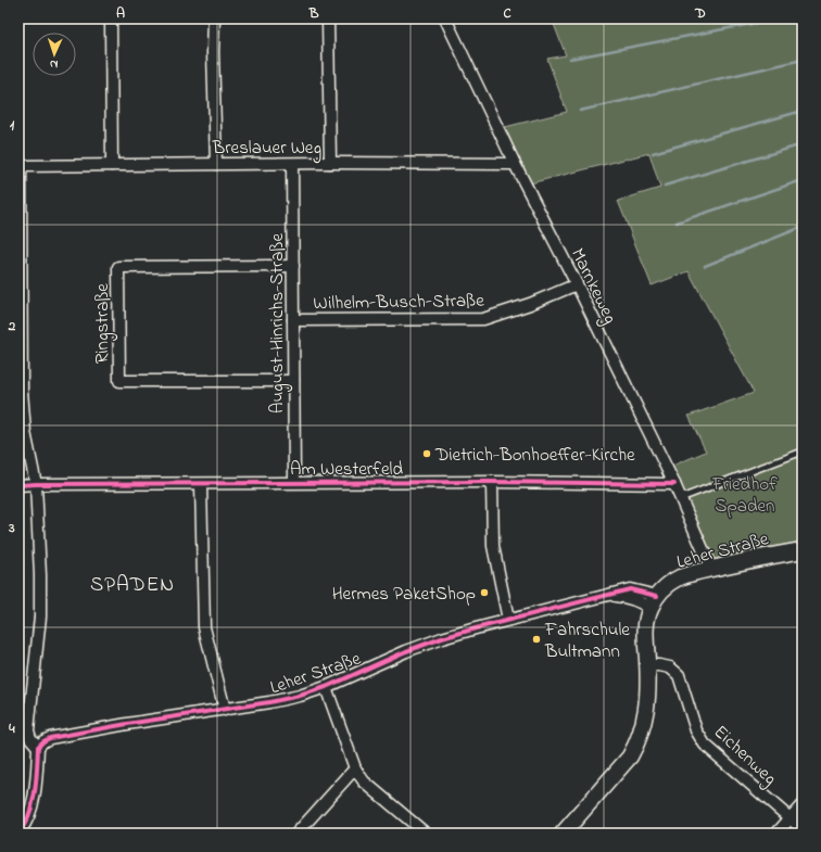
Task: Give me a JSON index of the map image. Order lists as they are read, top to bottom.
{
  "streets": {
    "street": [
      "Breslauer Weg",
      "Marnkeweg",
      "Wilhelm-Busch-Straße",
      "Ringstraße",
      "August-Hinrichs-Straße",
      "Am Westerfeld",
      "Leher Straße",
      "Eichenweg"
    ]
  },
  "crossings": [
    ["Breslauer Weg", "Marnkeweg"],
    ["Breslauer Weg", "August-Hinrichs-Straße"],
    ["Marnkeweg", "Wilhelm-Busch-Straße"],
    ["Marnkeweg", "Am Westerfeld"],
    ["Marnkeweg", "Leher Straße"],
    ["Wilhelm-Busch-Straße", "August-Hinrichs-Straße"],
    ["Ringstraße", "August-Hinrichs-Straße"],
    ["August-Hinrichs-Straße", "Am Westerfeld"]
  ],
  "districts": ["SPADEN"],
  "parks": ["Friedhof Spaden"],
  "places": ["Dietrich-Bonhoeffer-Kirche", "Hermes PaketShop", "Fahrschule Bultmann"],
  "north": "bottom",
  "grid": {
    "columns": [
      "A",
      "B",
      "C",
      "D"
    ],
    "rows": [
      "1",
      "2",
      "3",
      "4"
    ]
  }
}
